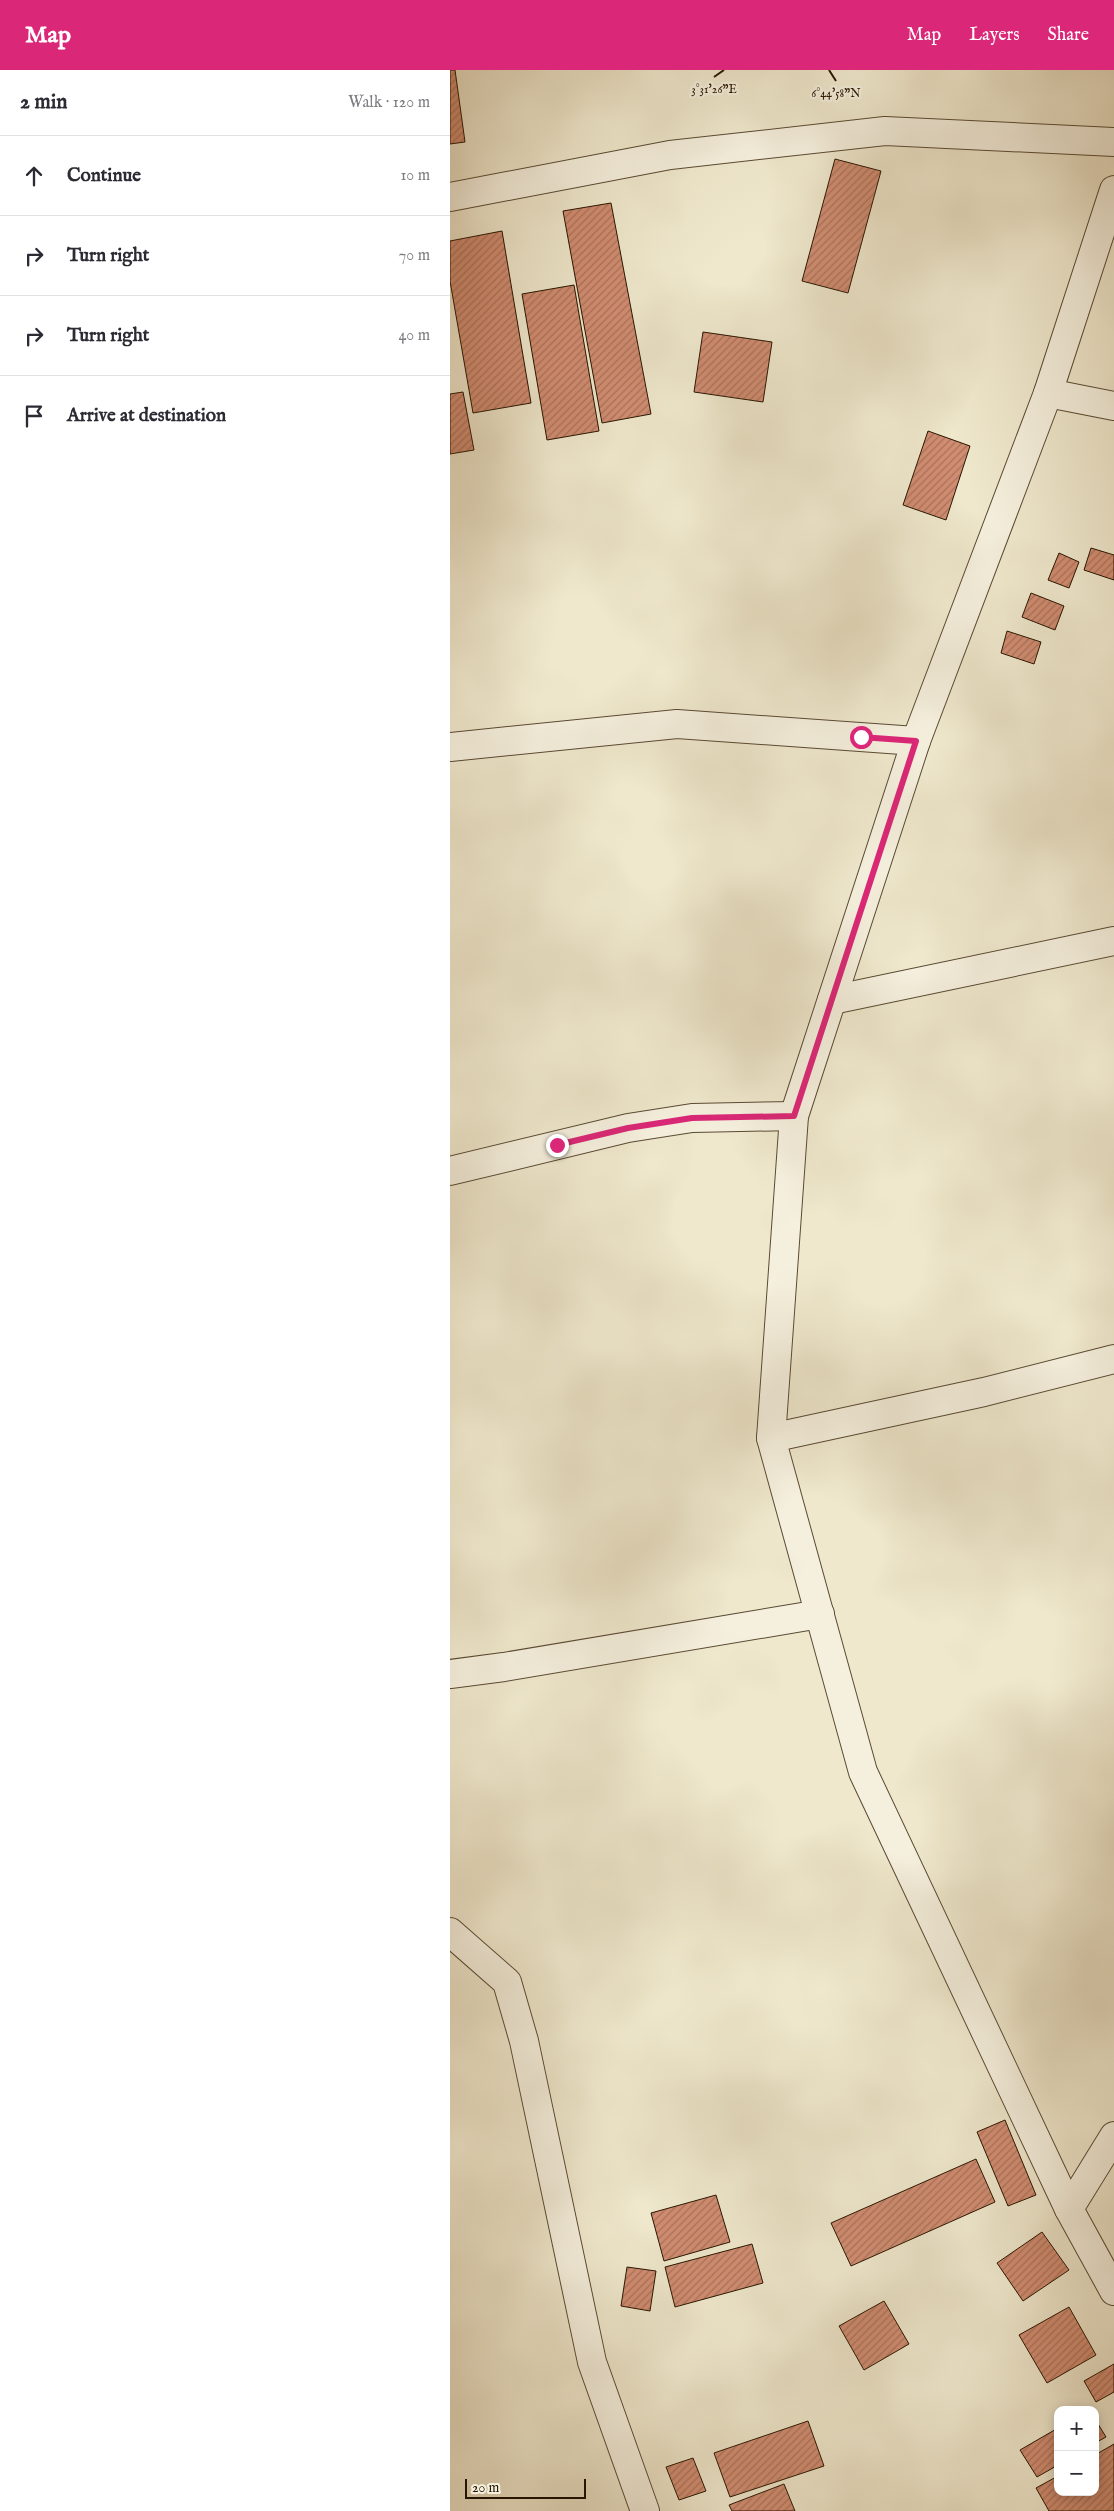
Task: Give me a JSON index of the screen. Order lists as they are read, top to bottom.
{
  "scale_bar": "20 m",
  "page": {
    "header": "Map",
    "nav": ["Map", "Layers", "Share"],
    "heading": ["2 min", "Walk · 120 m"],
    "list": [
      ["Continue", "10 m"],
      ["Turn right", "70 m"],
      ["Turn right", "40 m"],
      "Arrive at destination"
    ],
    "map_buttons": ["+", "−"],
    "scale": "20 m"
  },
  "coordinates": ["3°31'26\"E", "6°44'58\"N"]
}
